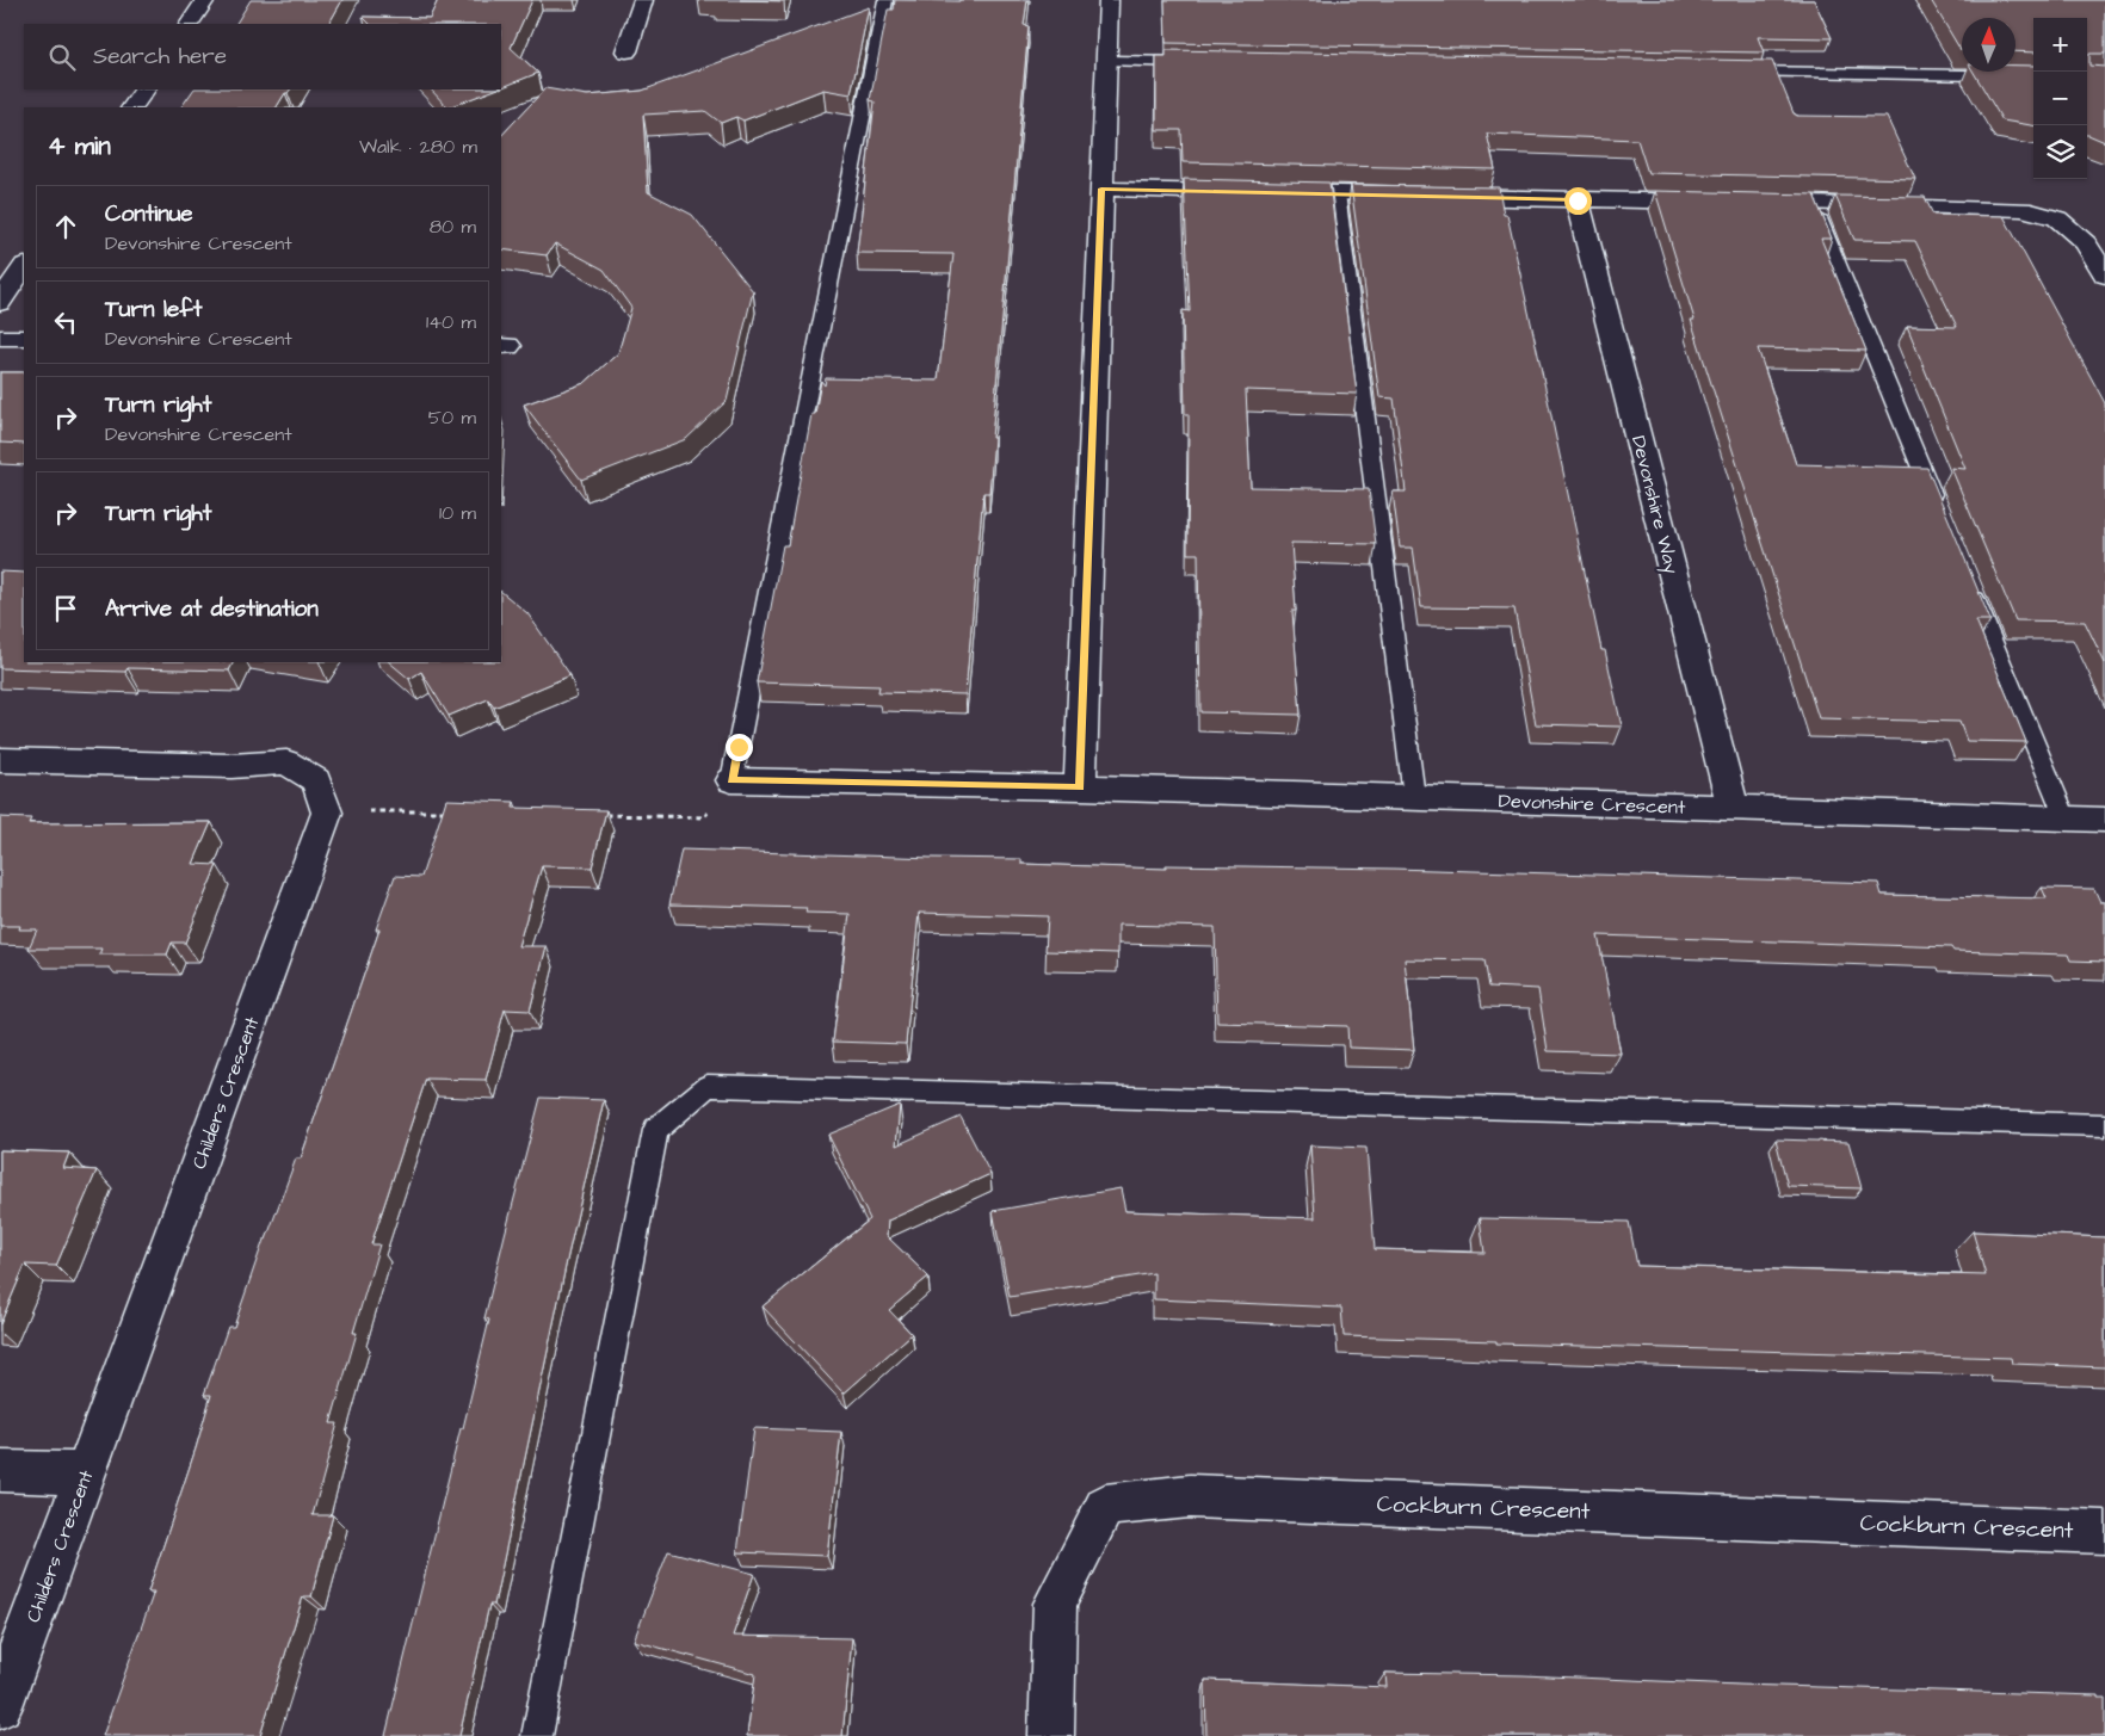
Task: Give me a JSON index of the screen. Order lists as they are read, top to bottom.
{
  "streets": {
    "street": [
      "Devonshire Way",
      "Devonshire Crescent",
      "Childers Crescent",
      "Cockburn Crescent"
    ]
  },
  "crossings": [
    ["Devonshire Way", "Devonshire Crescent"]
  ],
  "north": "top",
  "page": {
    "map_buttons": ["+", "−"],
    "search": "Search here",
    "heading": ["4 min", "Walk · 280 m"],
    "list": [
      ["Continue", "Devonshire Crescent", "80 m"],
      ["Turn left", "Devonshire Crescent", "140 m"],
      ["Turn right", "Devonshire Crescent", "50 m"],
      ["Turn right", "10 m"],
      "Arrive at destination"
    ]
  }
}
